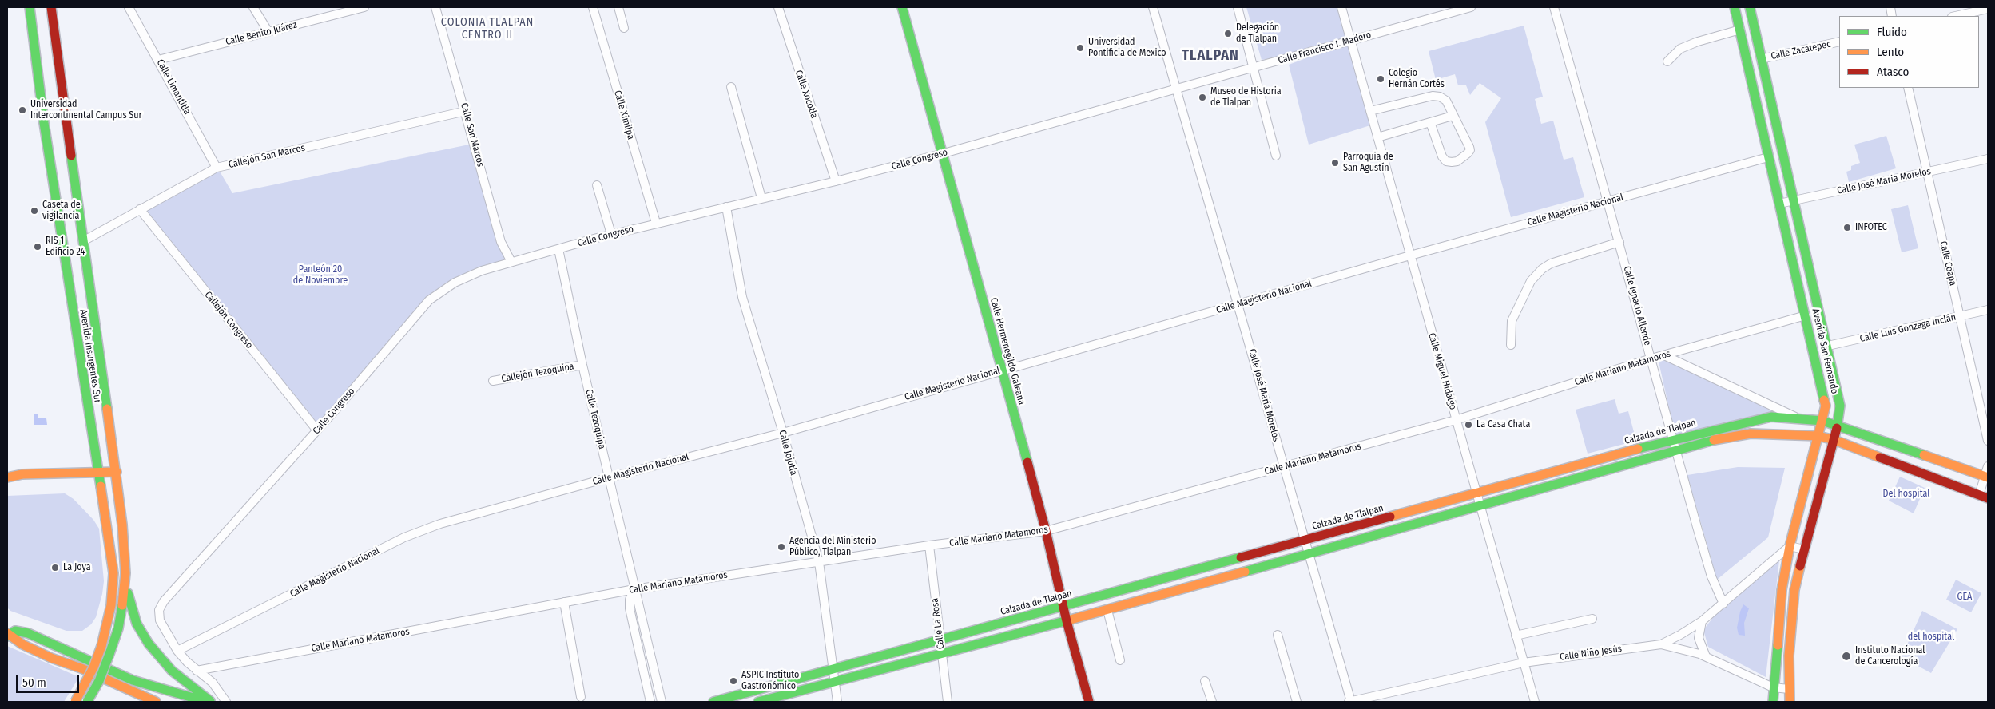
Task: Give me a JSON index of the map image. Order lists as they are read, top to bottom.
{
  "streets": {
    "main road": [
      "Calle Hermenegildo Galeana",
      "Avenida San Fernando",
      "Avenida Insurgentes Sur",
      "Calzada de Tlalpan"
    ],
    "street": [
      "Calle Benito Juárez",
      "Calle Francisco I. Madero",
      "Calle Zacatepec",
      "Calle Limantitla",
      "Calle Xocotla",
      "Calle Ximilpa",
      "Calle San Marcos",
      "Callejón San Marcos",
      "Calle Congreso",
      "Calle José María Morelos",
      "Calle Magisterio Nacional",
      "Calle Coapa",
      "Calle Ignacio Allende",
      "Callejón Congreso",
      "Calle Luis Gonzaga Inclán",
      "Calle Mariano Matamoros",
      "Calle Miguel Hidalgo",
      "Callejón Tezoquipa",
      "Calle Tezoquipa",
      "Calle Jojutla",
      "Calle La Rosa",
      "Calle Niño Jesús"
    ]
  },
  "crossings": [
    ["Calle Benito Juárez", "Calle Limantitla"],
    ["Calle Francisco I. Madero", "Calle Congreso"],
    ["Calle Francisco I. Madero", "Calle José María Morelos"],
    ["Calle Francisco I. Madero", "Calle Miguel Hidalgo"],
    ["Calle Zacatepec", "Avenida San Fernando"],
    ["Calle Limantitla", "Callejón San Marcos"],
    ["Calle Xocotla", "Calle Congreso"],
    ["Calle Ximilpa", "Calle Congreso"],
    ["Calle San Marcos", "Callejón San Marcos"],
    ["Calle San Marcos", "Calle Congreso"],
    ["Callejón San Marcos", "Callejón Congreso"],
    ["Callejón San Marcos", "Avenida Insurgentes Sur"],
    ["Calle Congreso", "Calle José María Morelos"],
    ["Calle Congreso", "Calle Magisterio Nacional"],
    ["Calle Congreso", "Callejón Congreso"],
    ["Calle Congreso", "Calle Hermenegildo Galeana"],
    ["Calle Congreso", "Calle Tezoquipa"],
    ["Calle Congreso", "Calle Jojutla"],
    ["Calle José María Morelos", "Calle Magisterio Nacional"],
    ["Calle José María Morelos", "Calle Coapa"],
    ["Calle José María Morelos", "Avenida San Fernando"],
    ["Calle José María Morelos", "Calle Mariano Matamoros"],
    ["Calle José María Morelos", "Calzada de Tlalpan"],
    ["Calle José María Morelos", "Calle Niño Jesús"],
    ["Calle Magisterio Nacional", "Calle Ignacio Allende"],
    ["Calle Magisterio Nacional", "Calle Hermenegildo Galeana"],
    ["Calle Magisterio Nacional", "Avenida San Fernando"],
    ["Calle Magisterio Nacional", "Calle Miguel Hidalgo"],
    ["Calle Magisterio Nacional", "Calle Tezoquipa"],
    ["Calle Magisterio Nacional", "Calle Jojutla"],
    ["Calle Coapa", "Calle Luis Gonzaga Inclán"],
    ["Calle Ignacio Allende", "Calle Mariano Matamoros"],
    ["Calle Ignacio Allende", "Calzada de Tlalpan"],
    ["Calle Ignacio Allende", "Calle Niño Jesús"],
    ["Calle Luis Gonzaga Inclán", "Avenida San Fernando"],
    ["Calle Hermenegildo Galeana", "Calle Mariano Matamoros"],
    ["Calle Hermenegildo Galeana", "Calzada de Tlalpan"],
    ["Avenida San Fernando", "Calle Mariano Matamoros"],
    ["Avenida San Fernando", "Calzada de Tlalpan"],
    ["Avenida San Fernando", "Calle Niño Jesús"],
    ["Calle Mariano Matamoros", "Calle Miguel Hidalgo"],
    ["Calle Mariano Matamoros", "Calle Tezoquipa"],
    ["Calle Mariano Matamoros", "Calle Jojutla"],
    ["Calle Mariano Matamoros", "Calle La Rosa"],
    ["Calle Miguel Hidalgo", "Calzada de Tlalpan"],
    ["Calle Miguel Hidalgo", "Calle Niño Jesús"],
    ["Callejón Tezoquipa", "Calle Tezoquipa"],
    ["Calzada de Tlalpan", "Calle Jojutla"],
    ["Calzada de Tlalpan", "Calle La Rosa"]
  ],
  "districts": ["COLONIA TLALPAN CENTRO II", "TLALPAN"],
  "parks": [
    "Panteón 20 de Noviembre",
    "Del hospital",
    "GEA",
    "del hospital"
  ],
  "places": [
    "Delegación de Tlalpan",
    "Universidad Pontificia de Mexico",
    "Colegio Hernán Cortés",
    "Museo de Historia de Tlalpan",
    "Universidad Intercontinental Campus Sur",
    "Parroquia de San Agustín",
    "Caseta de vigilancia",
    "INFOTEC",
    "RIS 1 Edificio 24",
    "La Casa Chata",
    "Agencia del Ministerio Público, Tlalpan",
    "La Joya",
    "Instituto Nacional de Cancerología",
    "ASPIC Instituto Gastronómico"
  ],
  "legend": ["Fluido", "Lento", "Atasco"],
  "scale_bar": "50 m"
}
